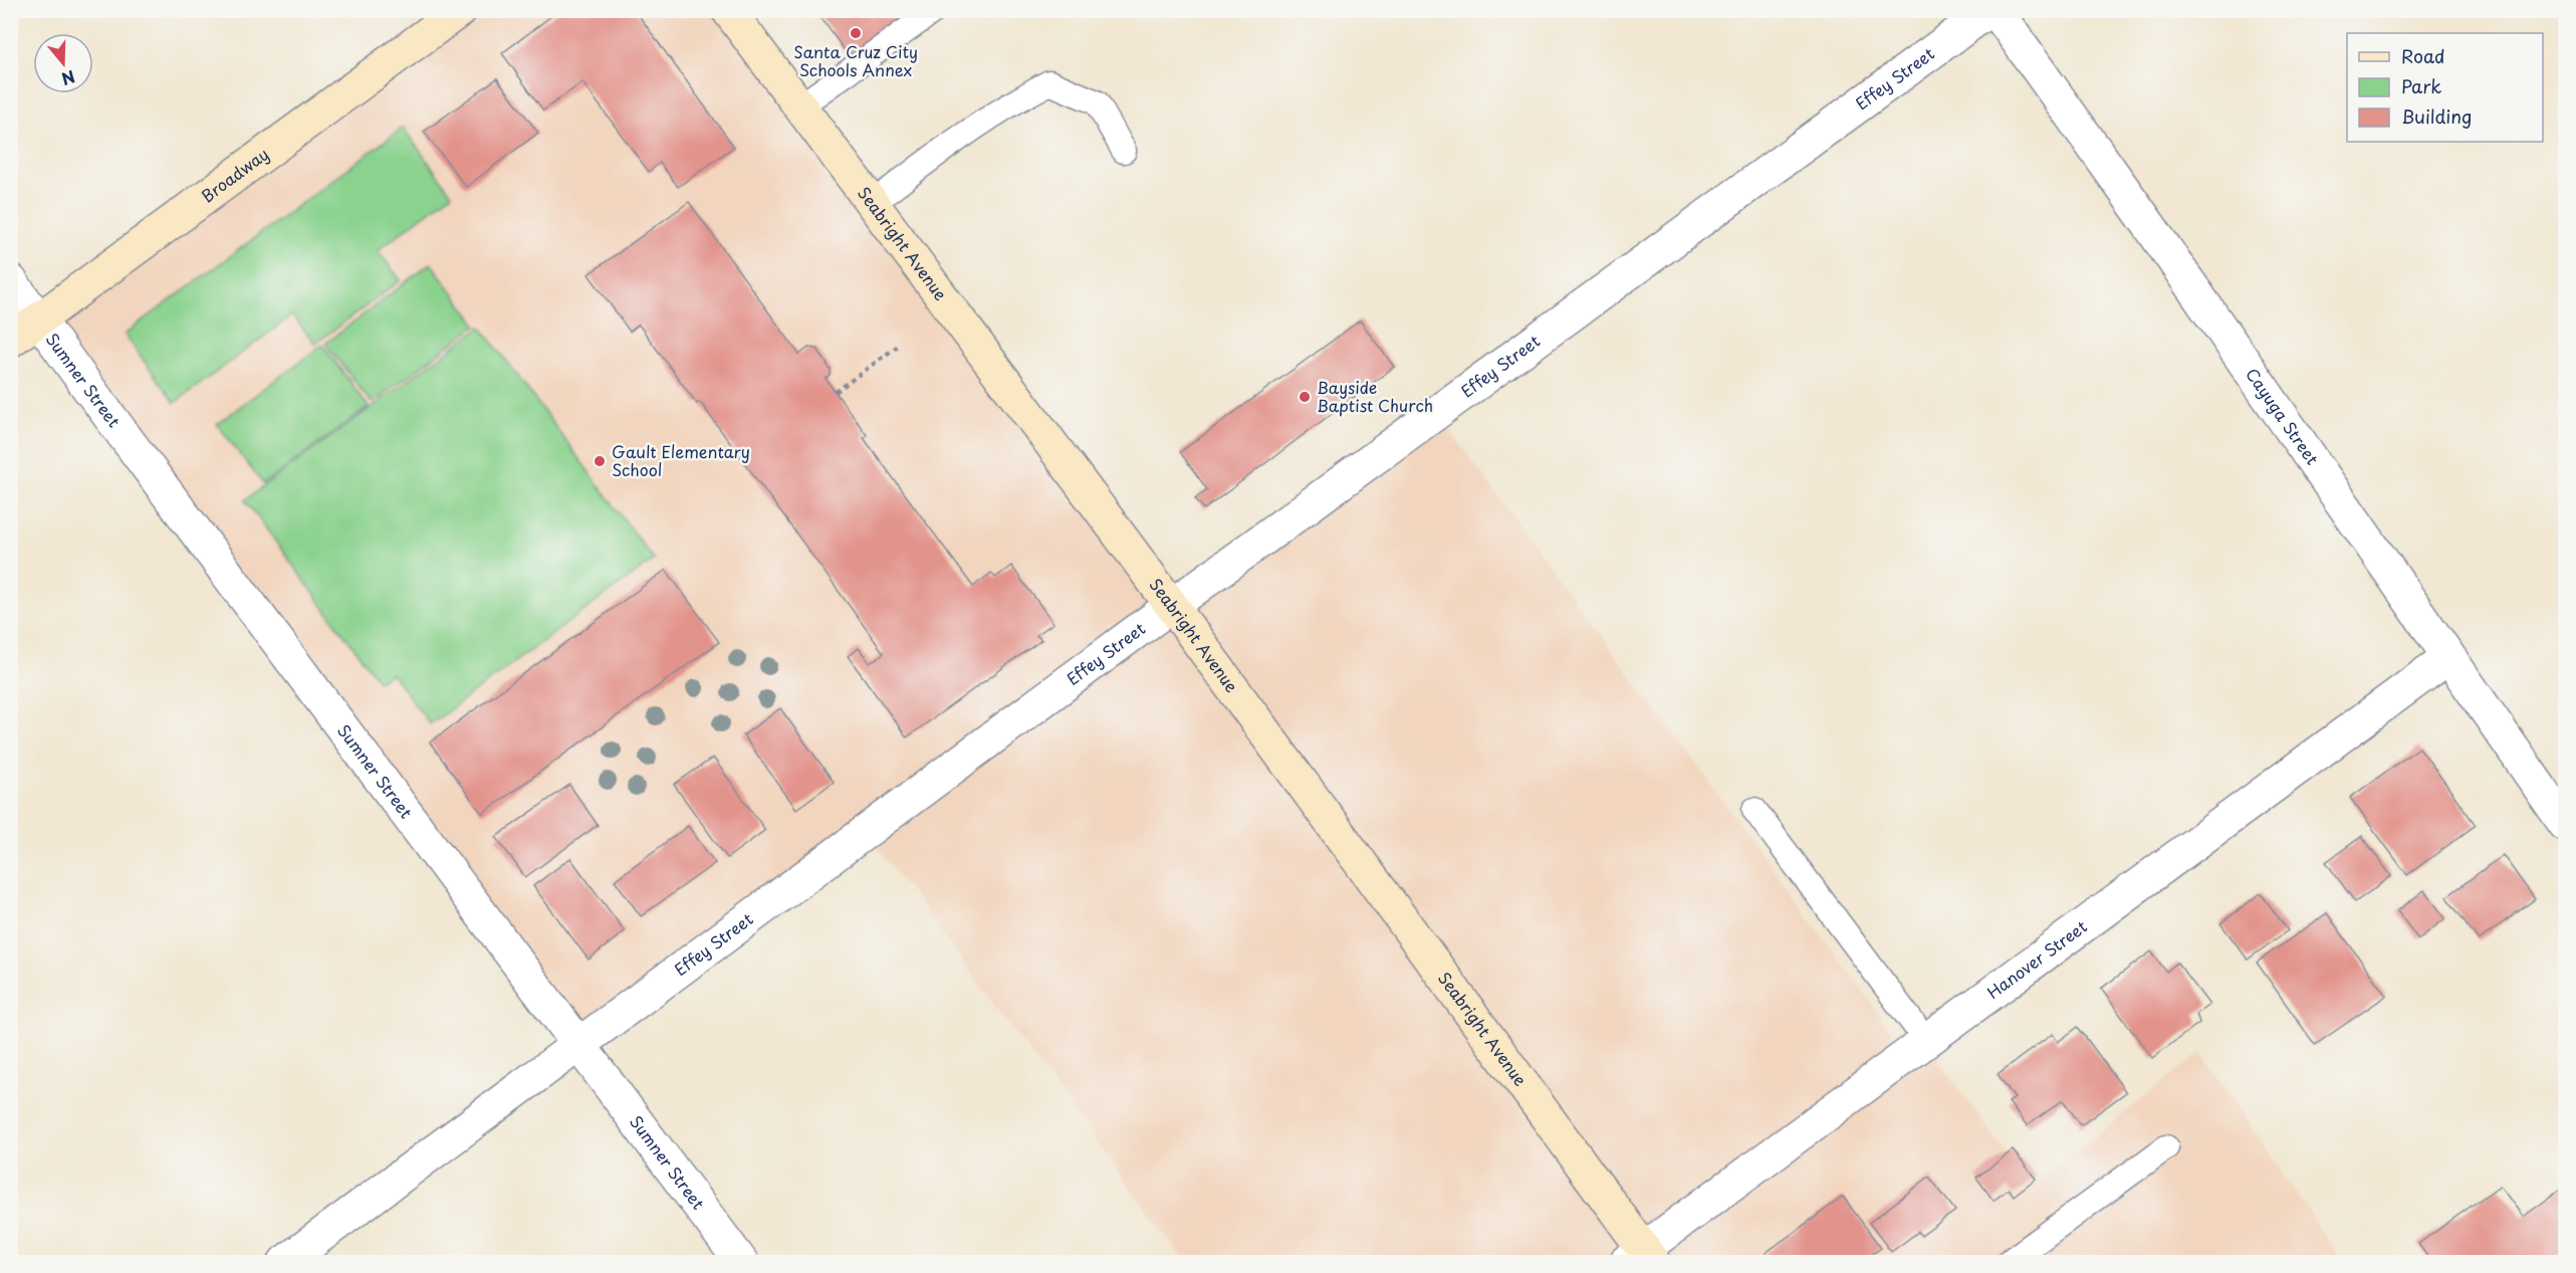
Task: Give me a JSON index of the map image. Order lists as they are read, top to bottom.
{
  "streets": {
    "main road": ["Broadway", "Seabright Avenue"],
    "street": [
      "Effey Street",
      "Sumner Street",
      "Cayuga Street",
      "Hanover Street"
    ]
  },
  "crossings": [
    ["Effey Street", "Seabright Avenue"],
    ["Effey Street", "Sumner Street"],
    ["Broadway", "Sumner Street"],
    ["Seabright Avenue", "Hanover Street"],
    ["Cayuga Street", "Hanover Street"]
  ],
  "places": ["Santa Cruz City Schools Annex", "Bayside Baptist Church", "Gault Elementary School"],
  "legend": ["Road", "Park", "Building"],
  "north": "bottom"
}
